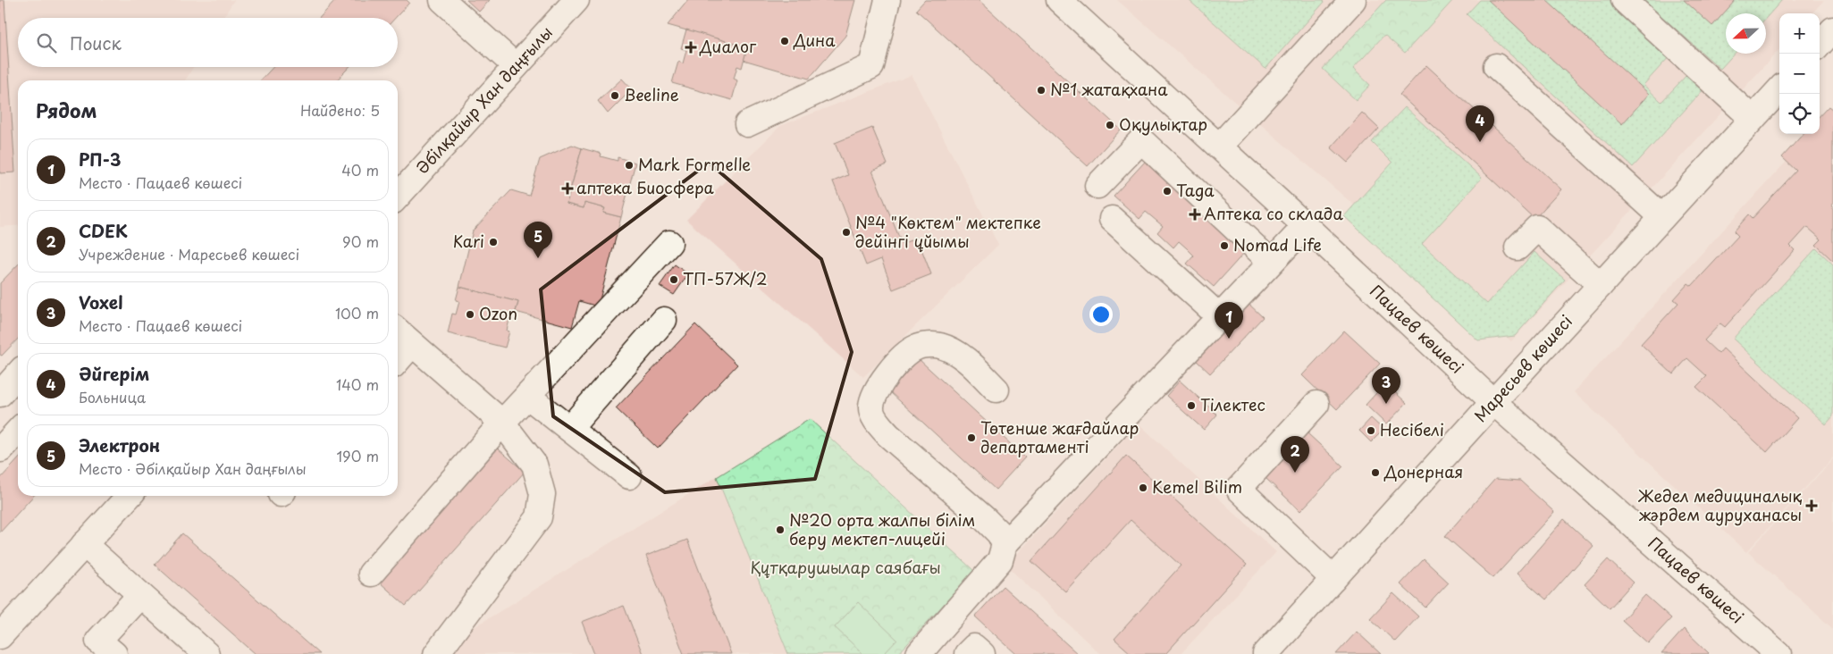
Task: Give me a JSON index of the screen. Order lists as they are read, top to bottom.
{
  "streets": {
    "main road": ["Әбілқайыр Хан даңғылы", "Пацаев көшесі", "Маресьев көшесі"]
  },
  "crossings": [
    ["Пацаев көшесі", "Маресьев көшесі"]
  ],
  "parks": ["Құтқарушылар саябағы"],
  "places": {
    "other": [
      "Дина",
      "№1 жатақхана",
      "Beeline",
      "Оқулықтар",
      "Mark Formelle",
      "Taga",
      "№4 \"Көктем\" мектепке дейінгі ұйымы",
      "Kari",
      "Nomad Life",
      "ТП-57Ж/2",
      "Ozon",
      "Тілектес",
      "Несібелі",
      "Төтенше жағдайлар департаменті",
      "Донерная",
      "Kemel Bilim",
      "№20 орта жалпы білім беру мектеп-лицейі"
    ],
    "health": [
      "Диалог",
      "аптека Биосфера",
      "Аптека со склада",
      "Жедел медициналық жәрдем ауруханасы"
    ]
  },
  "north": "left",
  "page": {
    "map_buttons": ["+", "−"],
    "search": "Поиск",
    "heading": ["Рядом", "Найдено: 5"],
    "pins": [
      "4",
      "5",
      "1",
      "3",
      "2"
    ],
    "list": [
      {
        "mark": "1",
        "name": "РП-3",
        "note": "Место · Пацаев көшесі",
        "value": "40 m"
      },
      {
        "mark": "2",
        "name": "CDEK",
        "note": "Учреждение · Маресьев көшесі",
        "value": "90 m"
      },
      {
        "mark": "3",
        "name": "Voxel",
        "note": "Место · Пацаев көшесі",
        "value": "100 m"
      },
      {
        "mark": "4",
        "name": "Әйгерім",
        "note": "Больница",
        "value": "140 m"
      },
      {
        "mark": "5",
        "name": "Электрон",
        "note": "Место · Әбілқайыр Хан даңғылы",
        "value": "190 m"
      }
    ]
  }
}
